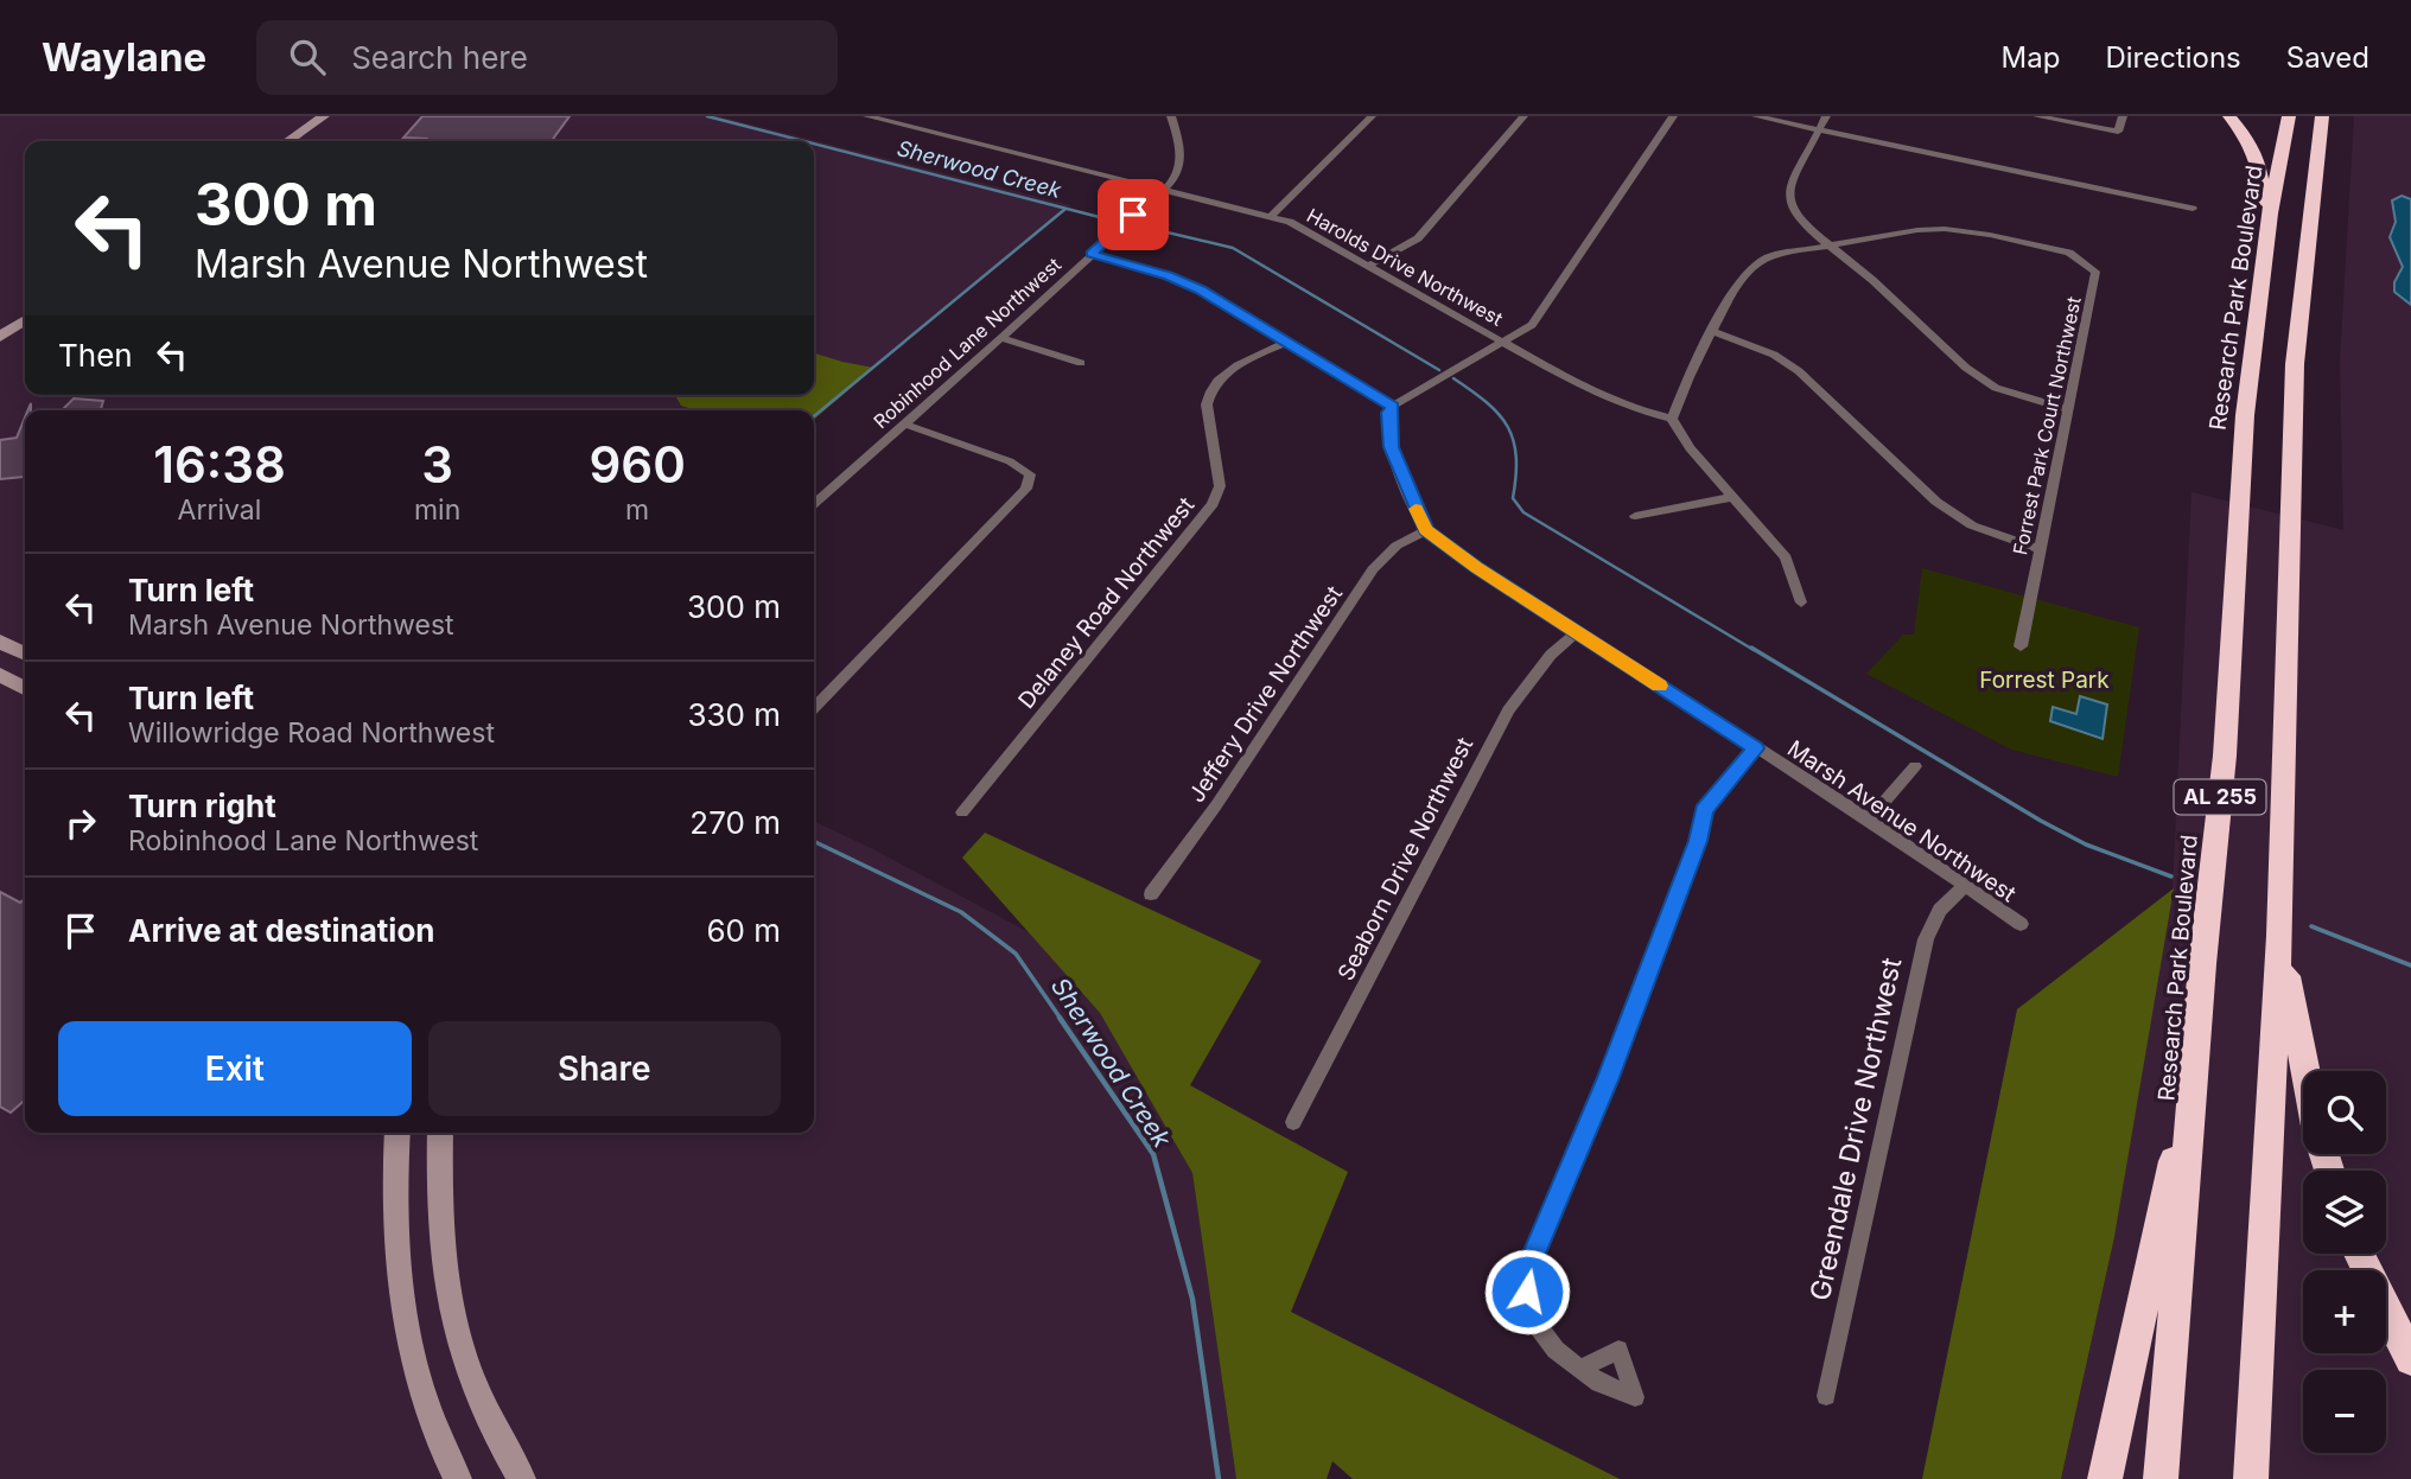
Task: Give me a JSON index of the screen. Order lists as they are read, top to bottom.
{
  "streets": {
    "highway": ["Research Park Boulevard", "AL 255"],
    "street": [
      "Harolds Drive Northwest",
      "Robinhood Lane Northwest",
      "Forrest Park Court Northwest",
      "Delaney Road Northwest",
      "Jeffery Drive Northwest",
      "Marsh Avenue Northwest",
      "Seaborn Drive Northwest",
      "Greendale Drive Northwest"
    ]
  },
  "crossings": [
    ["Harolds Drive Northwest", "Robinhood Lane Northwest"],
    ["Harolds Drive Northwest", "Forrest Park Court Northwest"],
    ["Jeffery Drive Northwest", "Marsh Avenue Northwest"],
    ["Marsh Avenue Northwest", "Seaborn Drive Northwest"],
    ["Marsh Avenue Northwest", "Greendale Drive Northwest"]
  ],
  "water": ["Sherwood Creek"],
  "parks": ["Forrest Park"],
  "page": {
    "header": "Waylane",
    "search": "Search here",
    "nav": ["Map", "Directions", "Saved"],
    "turn": ["300 m", "Marsh Avenue Northwest"],
    "then": "Then",
    "eta": [
      "16:38",
      "Arrival",
      "3",
      "min",
      "960",
      "m"
    ],
    "list": [
      {
        "name": "Turn left",
        "note": "Marsh Avenue Northwest",
        "value": "300 m"
      },
      {
        "name": "Turn left",
        "note": "Willowridge Road Northwest",
        "value": "330 m"
      },
      {
        "name": "Turn right",
        "note": "Robinhood Lane Northwest",
        "value": "270 m"
      },
      {
        "name": "Arrive at destination",
        "value": "60 m"
      }
    ],
    "buttons": ["Exit", "Share"],
    "map_buttons": ["+", "−"]
  }
}
